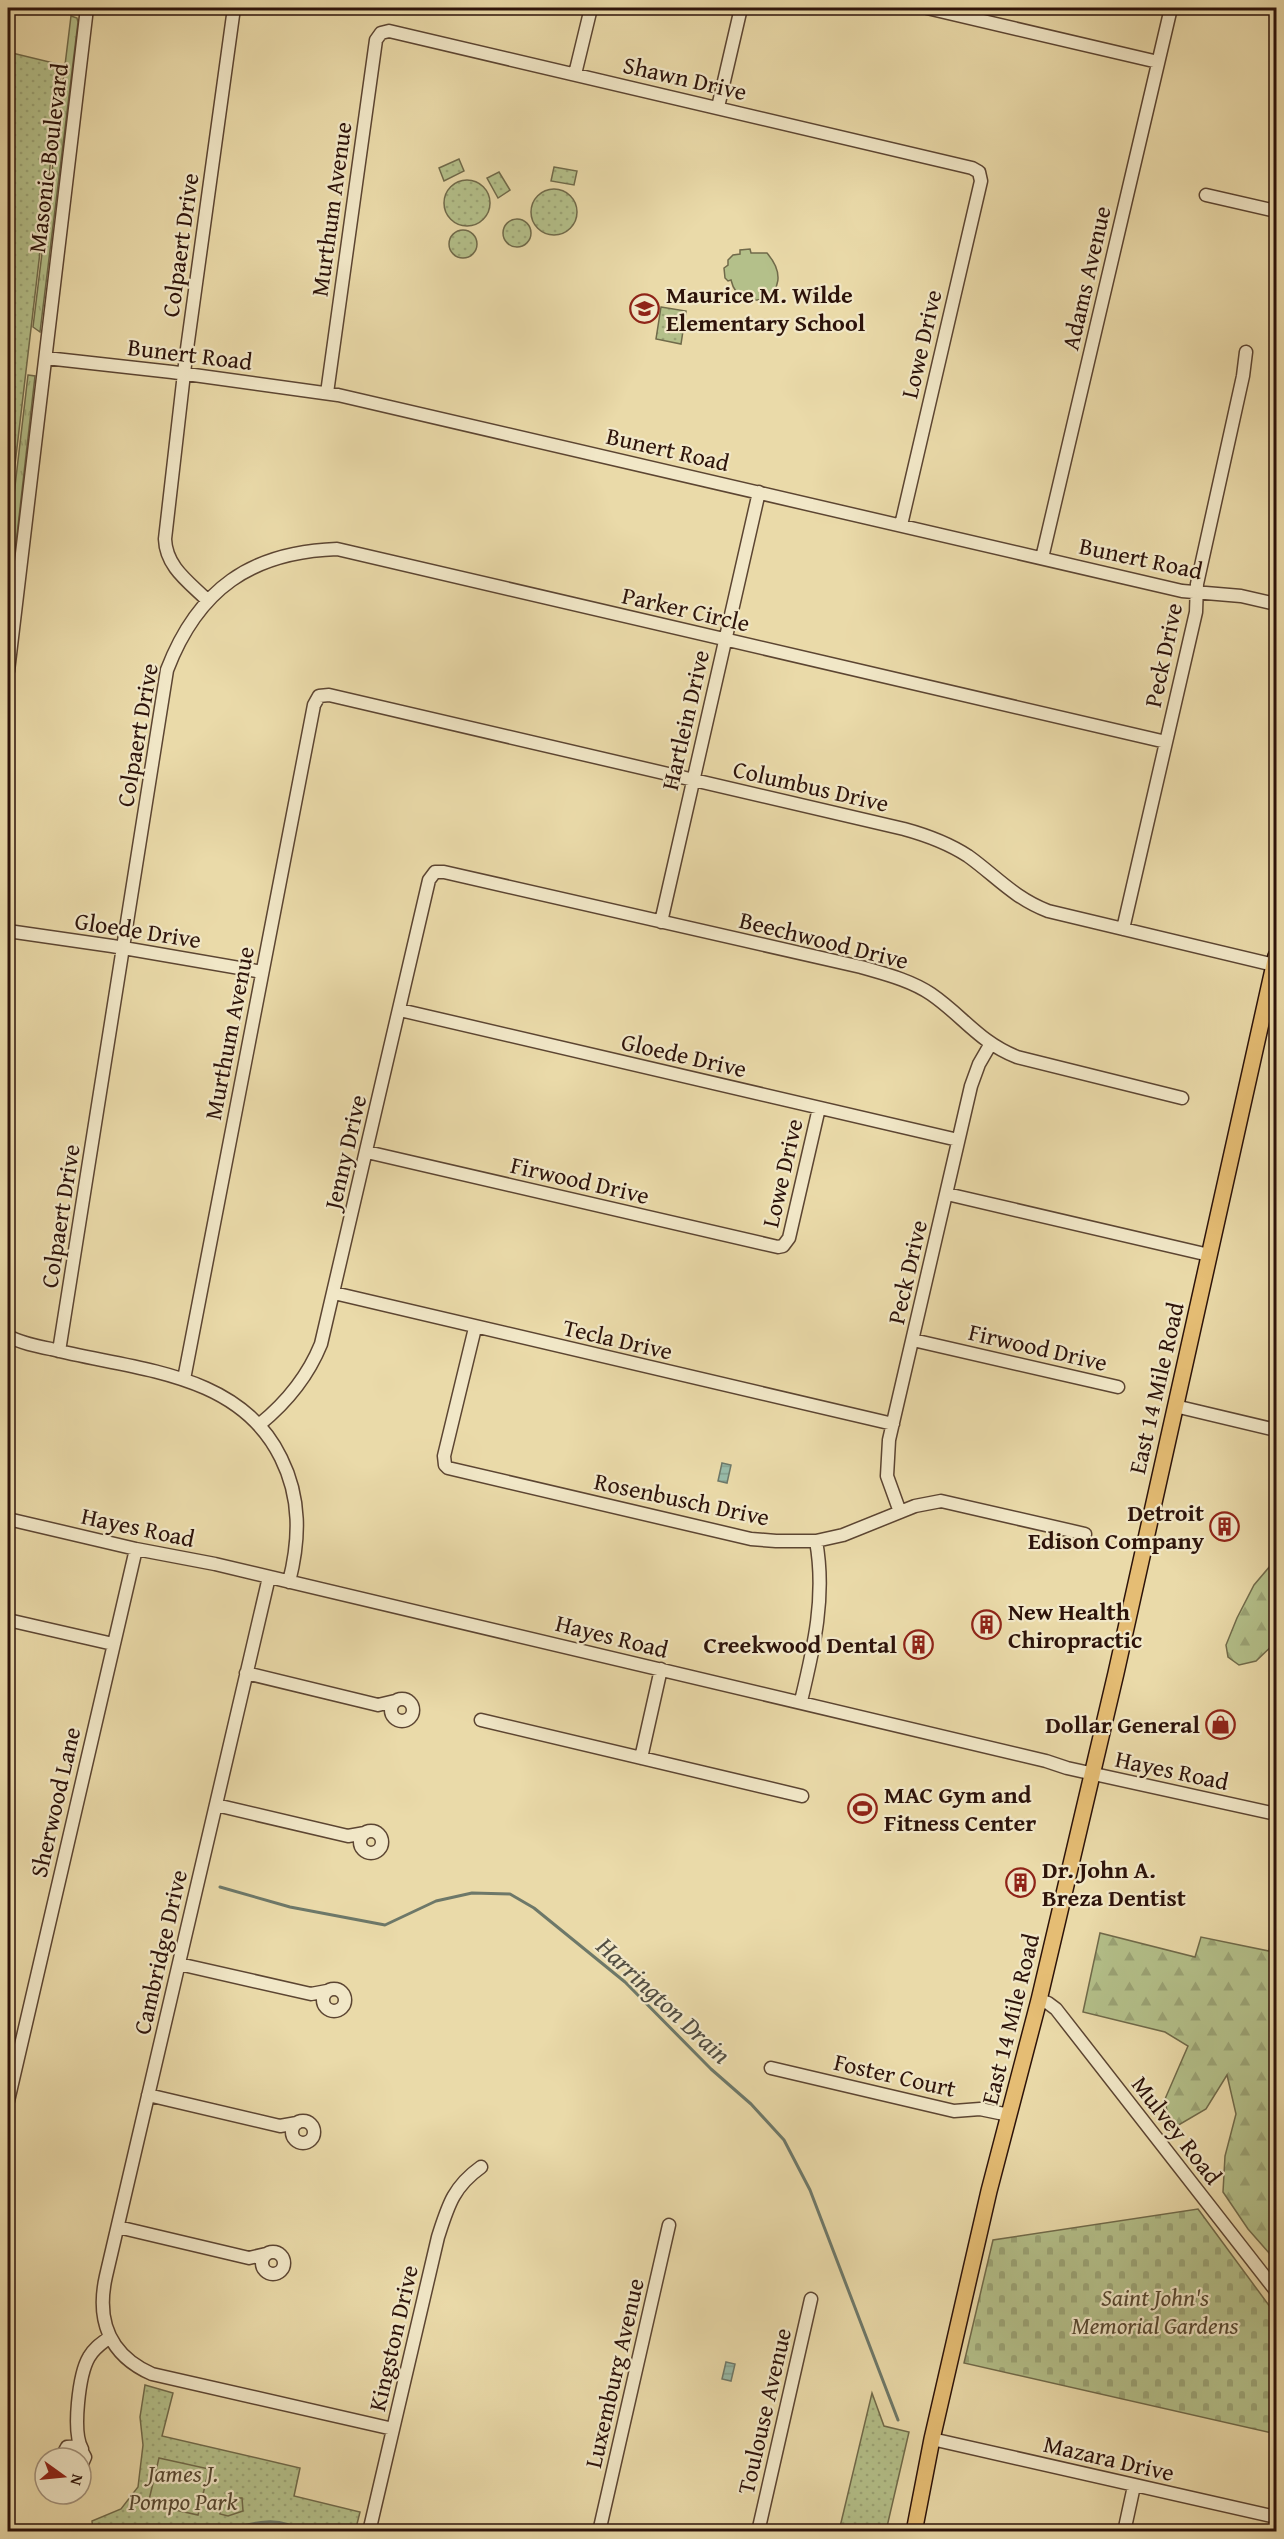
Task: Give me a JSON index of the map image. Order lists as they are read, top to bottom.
{
  "streets": {
    "main road": ["East 14 Mile Road"],
    "street": [
      "Shawn Drive",
      "Masonic Boulevard",
      "Murthum Avenue",
      "Colpaert Drive",
      "Adams Avenue",
      "Lowe Drive",
      "Bunert Road",
      "Parker Circle",
      "Peck Drive",
      "Hartlein Drive",
      "Columbus Drive",
      "Gloede Drive",
      "Beechwood Drive",
      "Jenny Drive",
      "Firwood Drive",
      "Tecla Drive",
      "Rosenbusch Drive",
      "Hayes Road",
      "Sherwood Lane",
      "Cambridge Drive",
      "Foster Court",
      "Mulvey Road",
      "Kingston Drive",
      "Luxemburg Avenue",
      "Toulouse Avenue",
      "Mazara Drive"
    ]
  },
  "crossings": [
    ["Shawn Drive", "Murthum Avenue"],
    ["Shawn Drive", "Lowe Drive"],
    ["Masonic Boulevard", "Bunert Road"],
    ["Murthum Avenue", "Bunert Road"],
    ["Murthum Avenue", "Columbus Drive"],
    ["Murthum Avenue", "Gloede Drive"],
    ["Colpaert Drive", "Bunert Road"],
    ["Colpaert Drive", "Parker Circle"],
    ["Colpaert Drive", "Gloede Drive"],
    ["Adams Avenue", "Bunert Road"],
    ["Lowe Drive", "Bunert Road"],
    ["Lowe Drive", "Gloede Drive"],
    ["Lowe Drive", "Firwood Drive"],
    ["Bunert Road", "Peck Drive"],
    ["Bunert Road", "Hartlein Drive"],
    ["Parker Circle", "Peck Drive"],
    ["Parker Circle", "Hartlein Drive"],
    ["Peck Drive", "Columbus Drive"],
    ["Peck Drive", "Gloede Drive"],
    ["Peck Drive", "Beechwood Drive"],
    ["Peck Drive", "Firwood Drive"],
    ["Peck Drive", "Tecla Drive"],
    ["Peck Drive", "Rosenbusch Drive"],
    ["Hartlein Drive", "Columbus Drive"],
    ["Hartlein Drive", "Beechwood Drive"],
    ["Columbus Drive", "East 14 Mile Road"],
    ["Gloede Drive", "Jenny Drive"],
    ["Beechwood Drive", "Jenny Drive"],
    ["Jenny Drive", "Firwood Drive"],
    ["Jenny Drive", "Tecla Drive"],
    ["Tecla Drive", "Rosenbusch Drive"],
    ["East 14 Mile Road", "Hayes Road"],
    ["East 14 Mile Road", "Foster Court"],
    ["East 14 Mile Road", "Mulvey Road"],
    ["East 14 Mile Road", "Mazara Drive"],
    ["Hayes Road", "Sherwood Lane"],
    ["Hayes Road", "Cambridge Drive"]
  ],
  "water": ["Harrington Drain"],
  "parks": ["Saint John's Memorial Gardens", "James J. Pompo Park"],
  "places": {
    "school or university": ["Maurice M. Wilde Elementary School"],
    "building": [
      "Detroit Edison Company",
      "New Health Chiropractic",
      "Creekwood Dental",
      "Dr. John A. Breza Dentist"
    ],
    "shop": ["Dollar General"],
    "sports": ["MAC Gym and Fitness Center"]
  },
  "north": "right"
}
